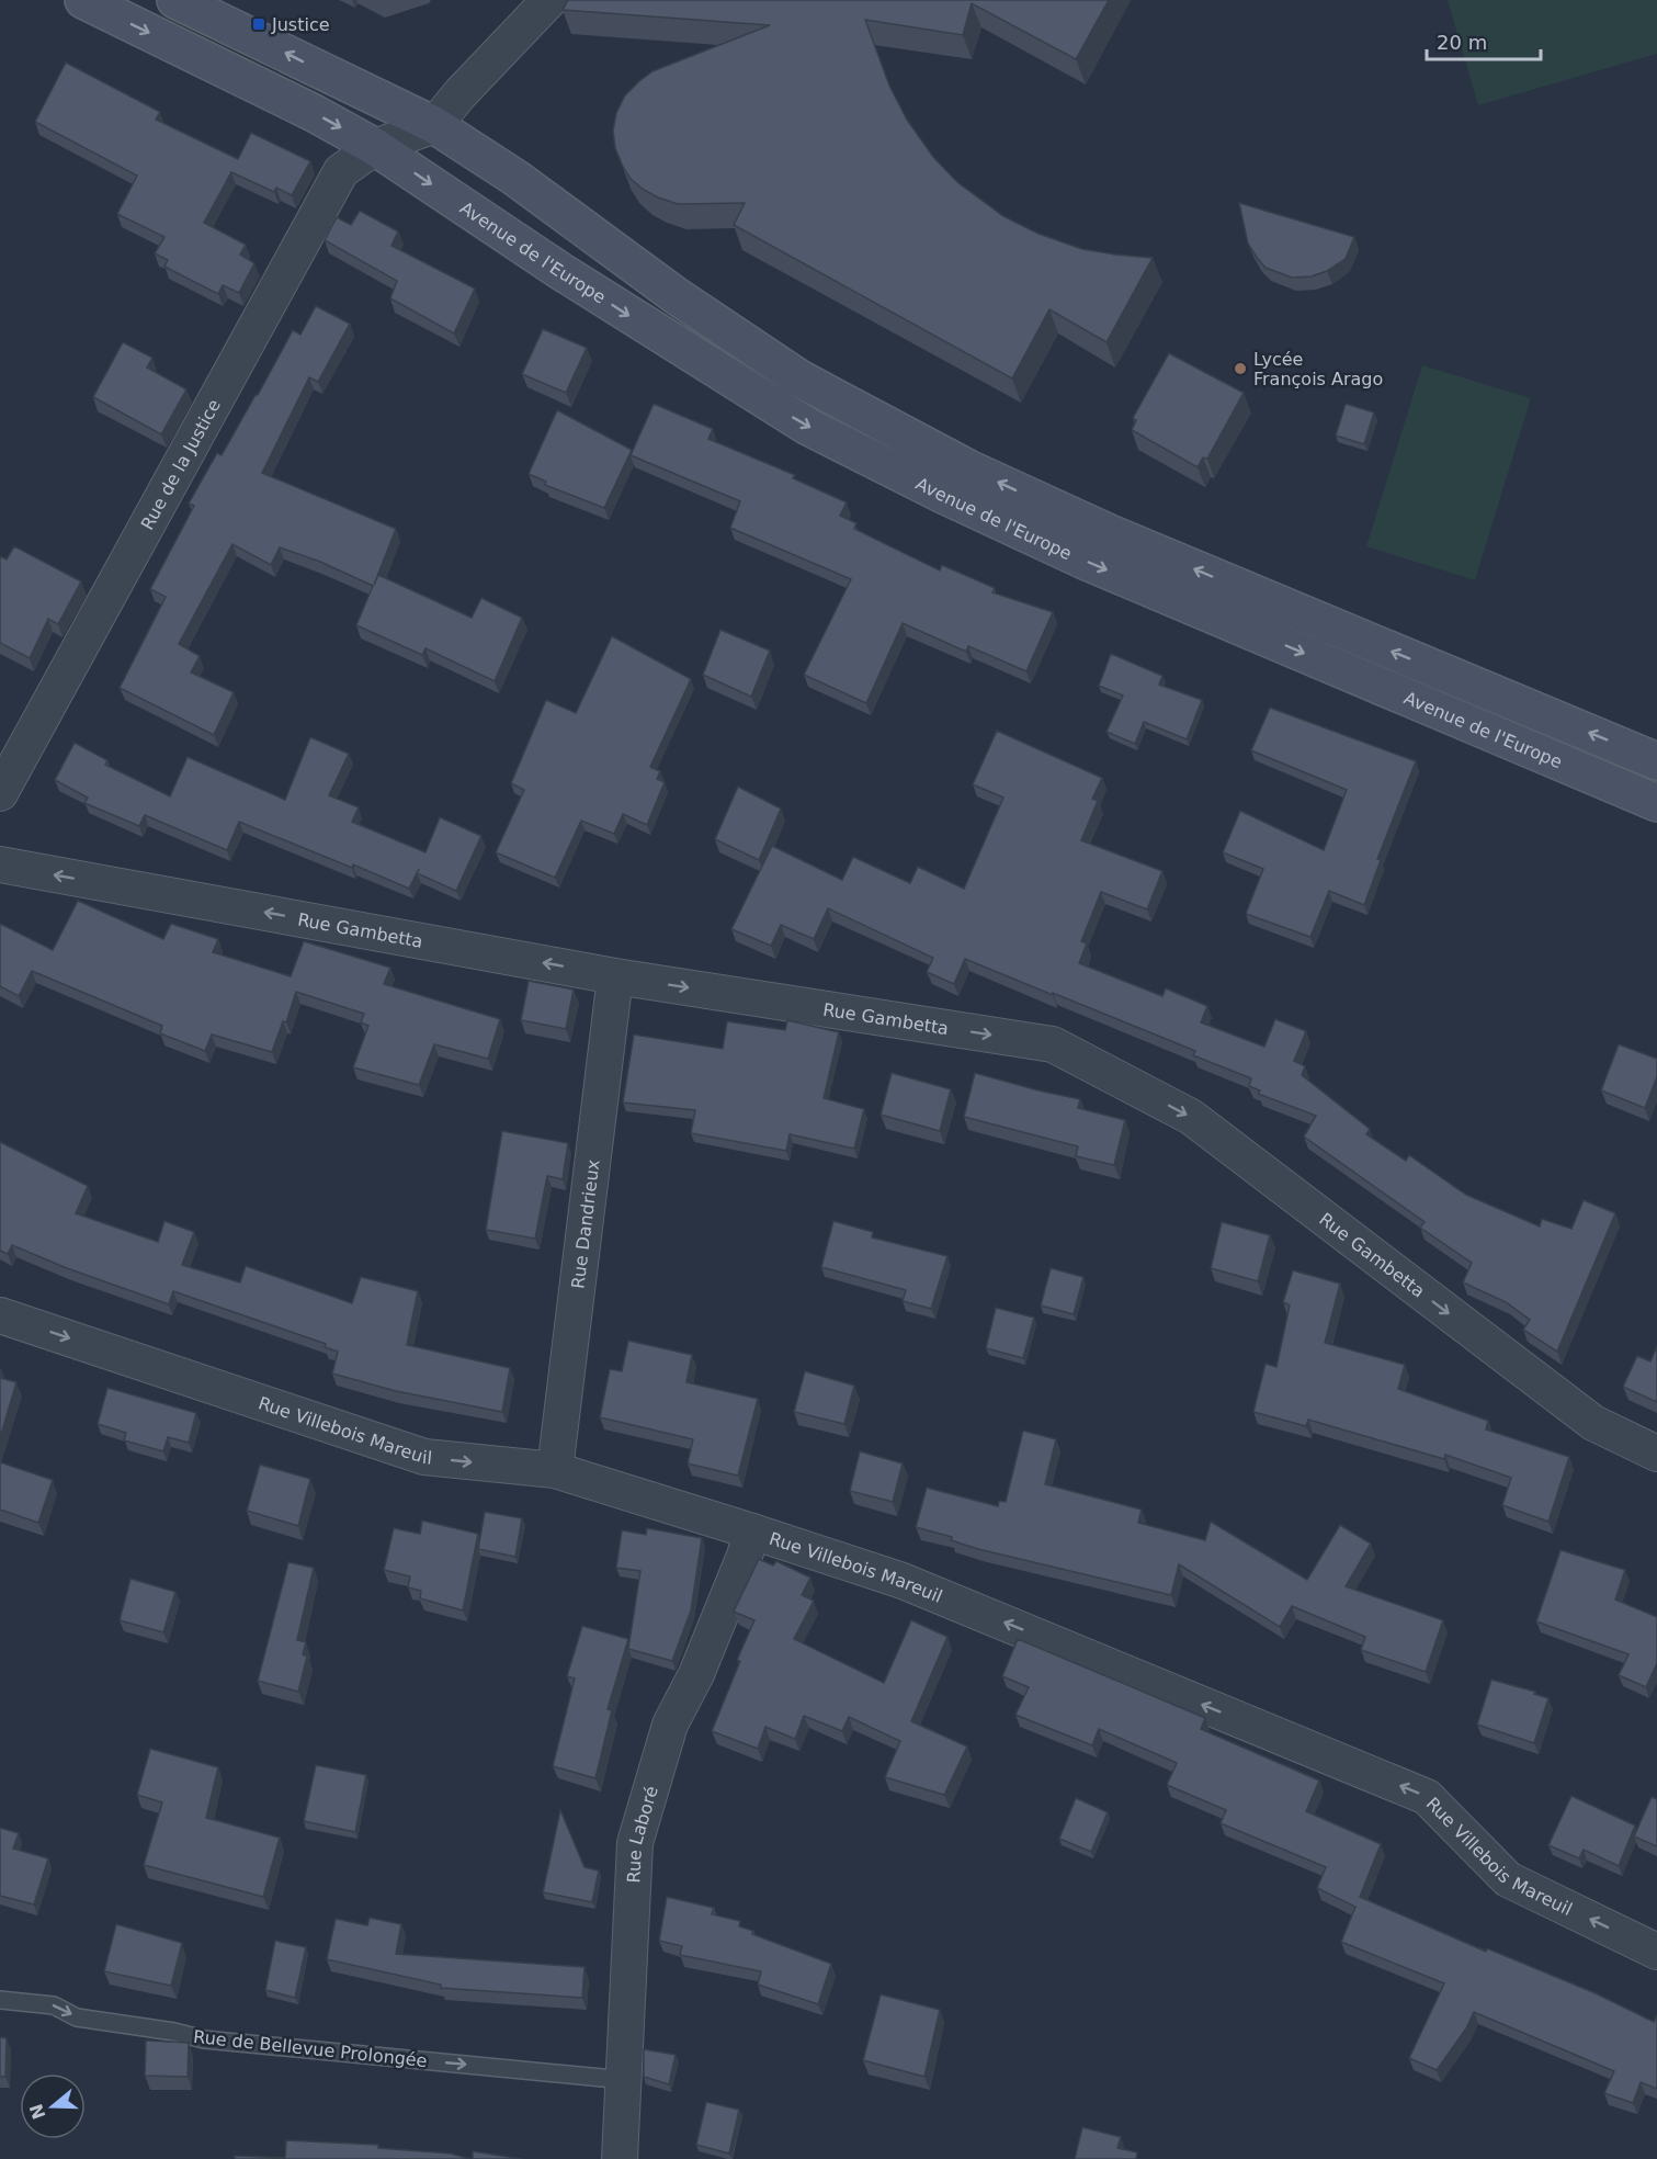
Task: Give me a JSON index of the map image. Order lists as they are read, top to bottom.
{
  "streets": {
    "main road": ["Avenue de l'Europe"],
    "street": [
      "Rue de la Justice",
      "Rue Gambetta",
      "Rue Dandrieux",
      "Rue Villebois Mareuil",
      "Rue Laboré"
    ],
    "lane": ["Rue de Bellevue Prolongée"]
  },
  "crossings": [
    ["Avenue de l'Europe", "Rue de la Justice"],
    ["Rue Gambetta", "Rue Dandrieux"],
    ["Rue Dandrieux", "Rue Villebois Mareuil"],
    ["Rue Villebois Mareuil", "Rue Laboré"],
    ["Rue Laboré", "Rue de Bellevue Prolongée"]
  ],
  "one_way": ["Rue de Bellevue Prolongée"],
  "places": {
    "transit": ["Justice"],
    "other": ["Lycée François Arago"]
  },
  "scale_bar": "20 m",
  "north": "left"
}
